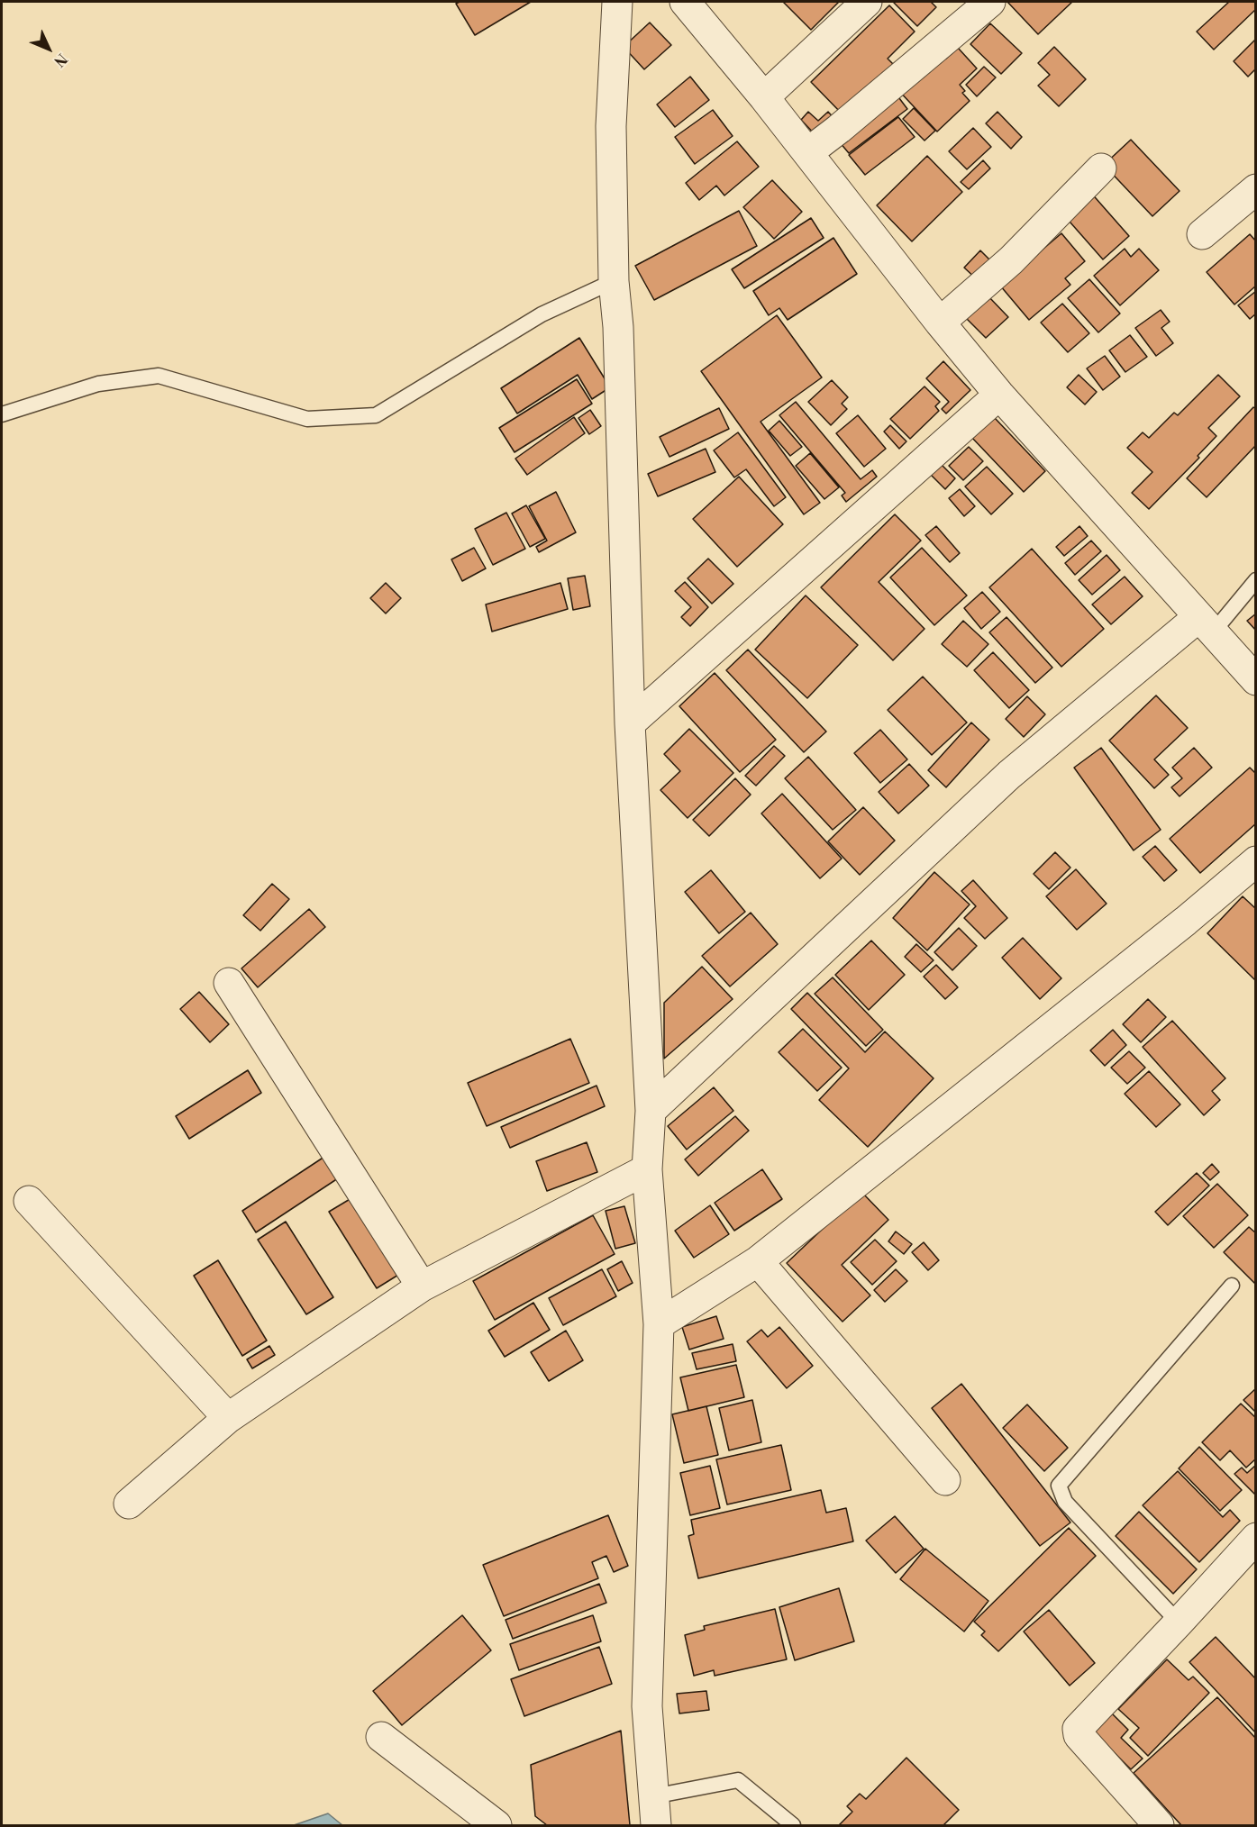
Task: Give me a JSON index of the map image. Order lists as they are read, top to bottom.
{
  "north": "bottom right"
}
